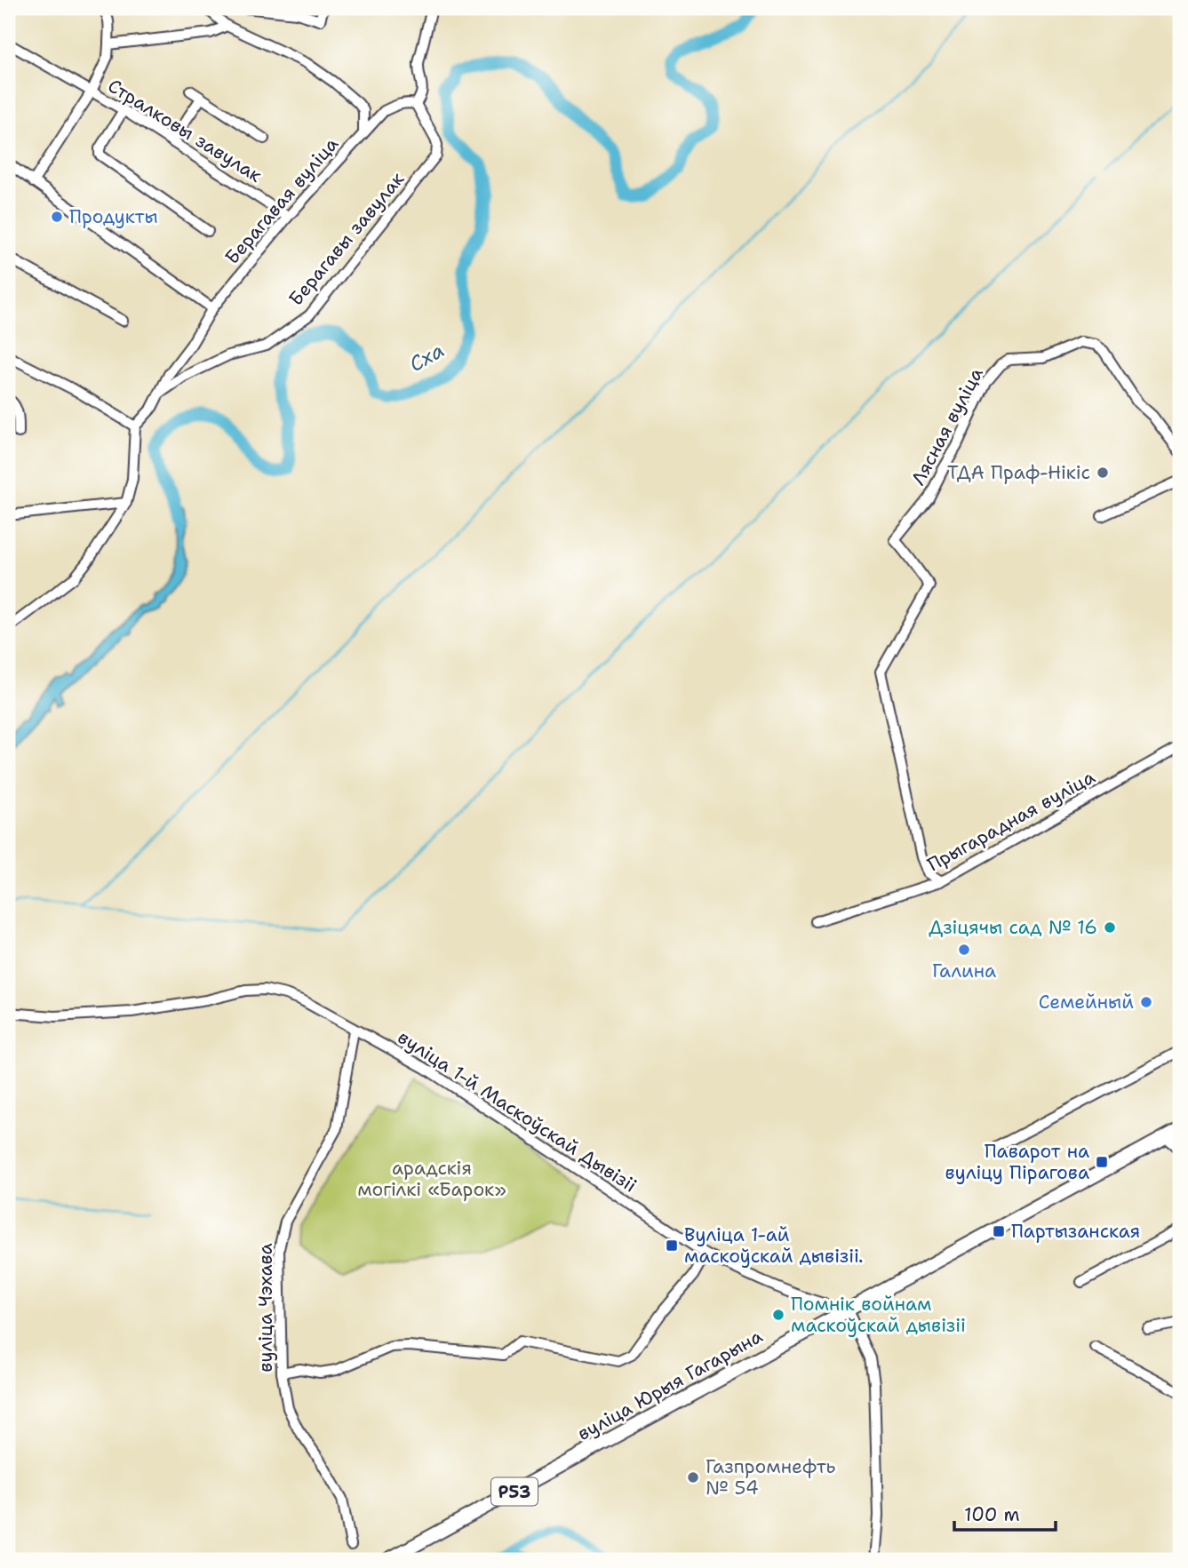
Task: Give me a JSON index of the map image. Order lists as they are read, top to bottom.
{
  "streets": {
    "main road": ["вуліца Юрыя Гагарына", "Р53"],
    "street": [
      "Стралковы завулак",
      "Берагавая вуліца",
      "Берагавы завулак",
      "Лясная вуліца",
      "Прыгарадная вуліца",
      "вуліца 1-й Маскоўскай Дывізіі",
      "вуліца Чэхава"
    ]
  },
  "crossings": [
    ["Стралковы завулак", "Берагавая вуліца"],
    ["Берагавая вуліца", "Берагавы завулак"],
    ["Лясная вуліца", "Прыгарадная вуліца"],
    ["вуліца 1-й Маскоўскай Дывізіі", "вуліца Чэхава"],
    ["вуліца 1-й Маскоўскай Дывізіі", "вуліца Юрыя Гагарына"],
    ["вуліца Юрыя Гагарына", "Р53"]
  ],
  "water": ["Сха"],
  "parks": ["арадскія могілкі «Барок»"],
  "places": {
    "other": [
      "Продукты",
      "ТДА Праф-Нікіс",
      "Дзіцячы сад № 16",
      "Галина",
      "Семейный",
      "Помнік войнам маскоўскай дывізіі",
      "Газпромнефть № 54"
    ],
    "transit": ["Паварот на вуліцу Пірагова", "Партызанская", "Вуліца 1-ай маскоўскай дывізіі."]
  },
  "scale_bar": "100 m"
}
